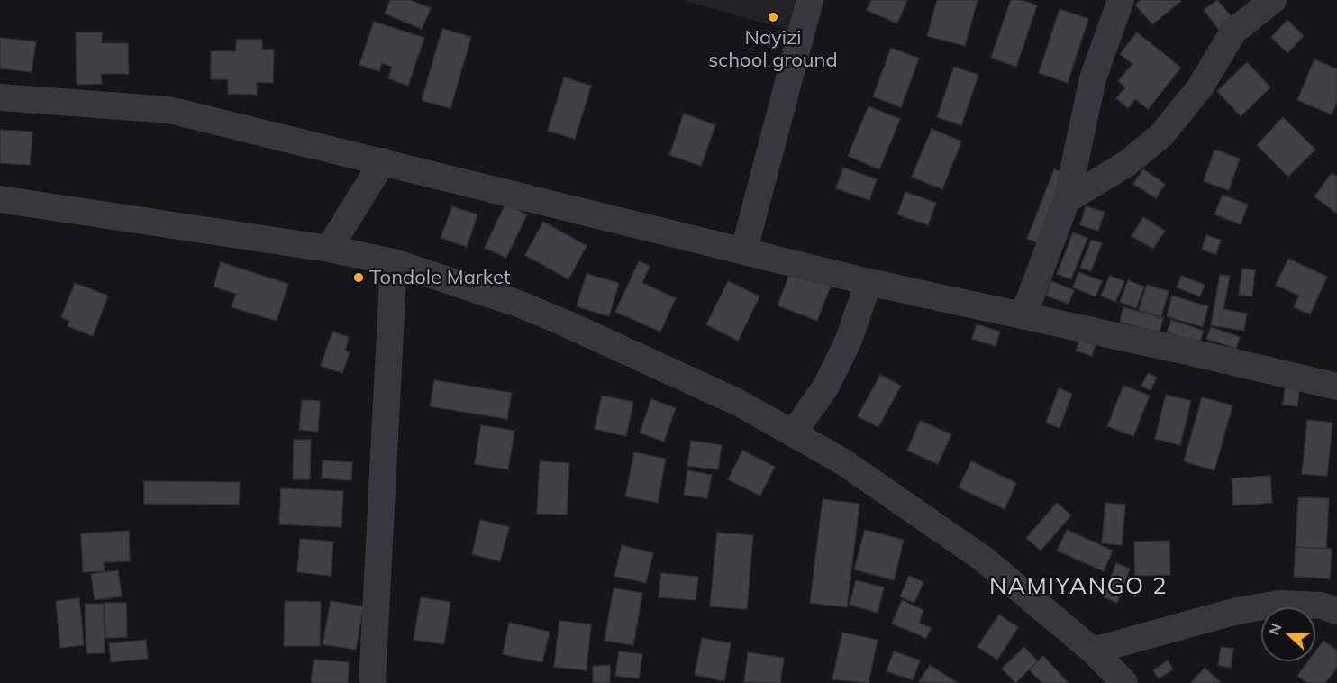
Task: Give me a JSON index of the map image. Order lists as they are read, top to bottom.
{
  "districts": ["NAMIYANGO 2"],
  "places": ["Nayizi school ground", "Tondole Market"],
  "north": "left"
}
